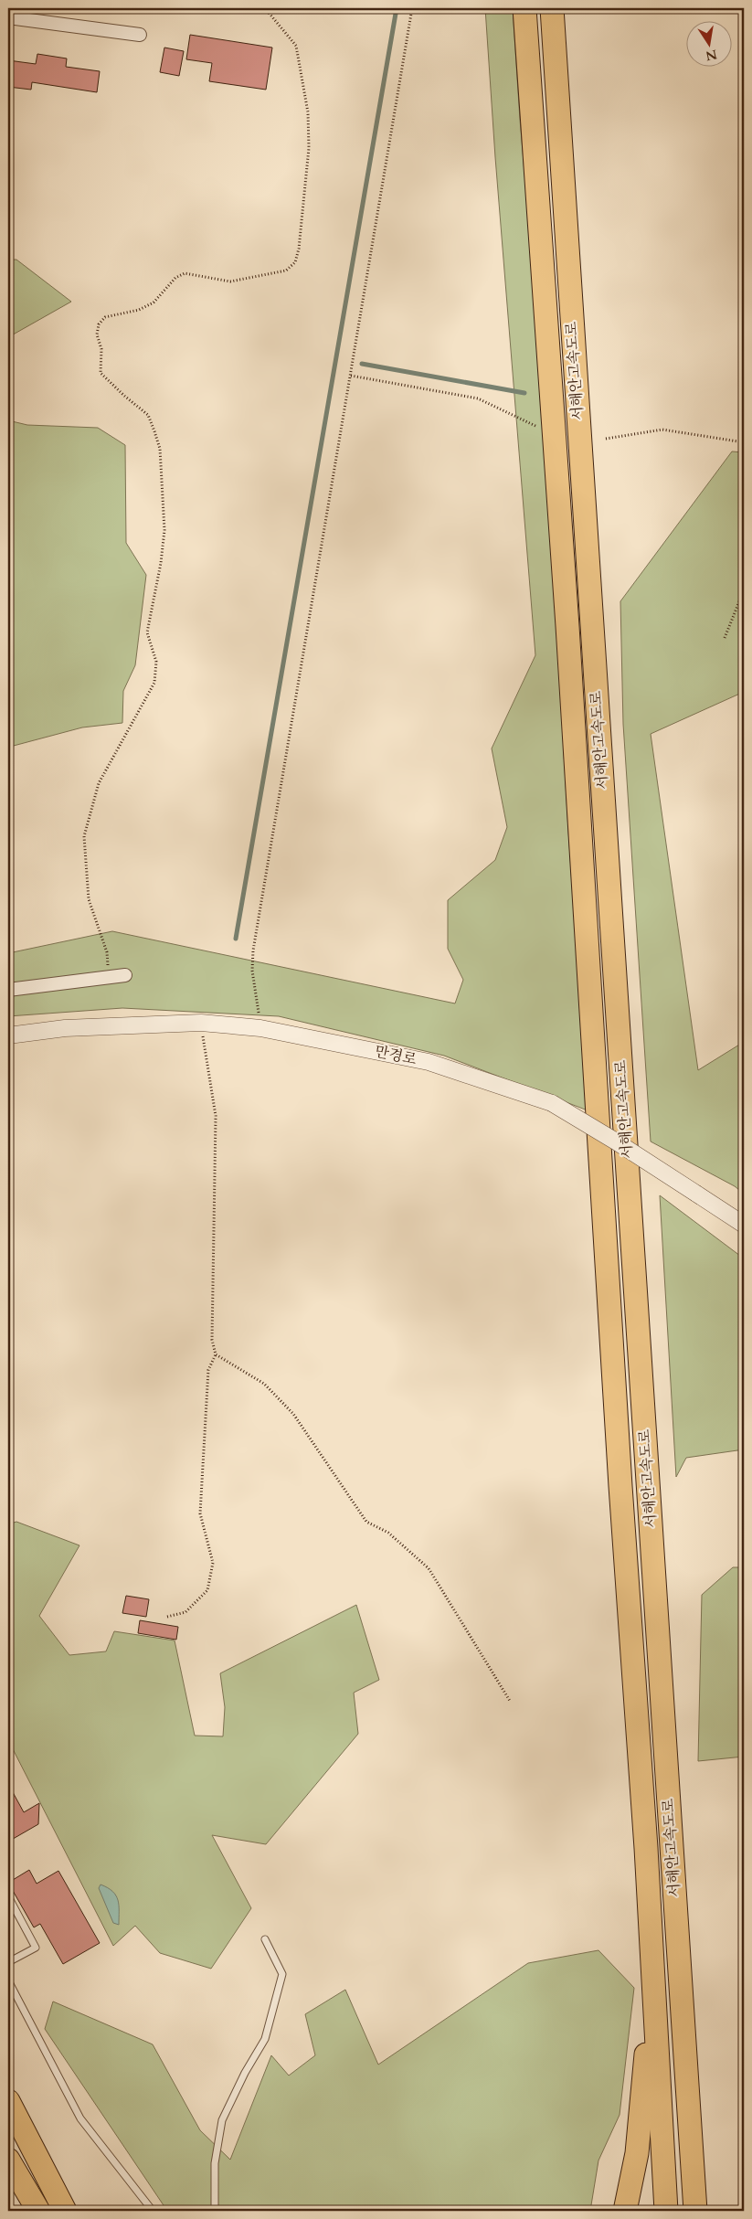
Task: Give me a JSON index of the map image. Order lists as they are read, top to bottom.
{
  "streets": {
    "highway": ["서해안고속도로"],
    "street": ["만경로"]
  },
  "north": "bottom"
}
